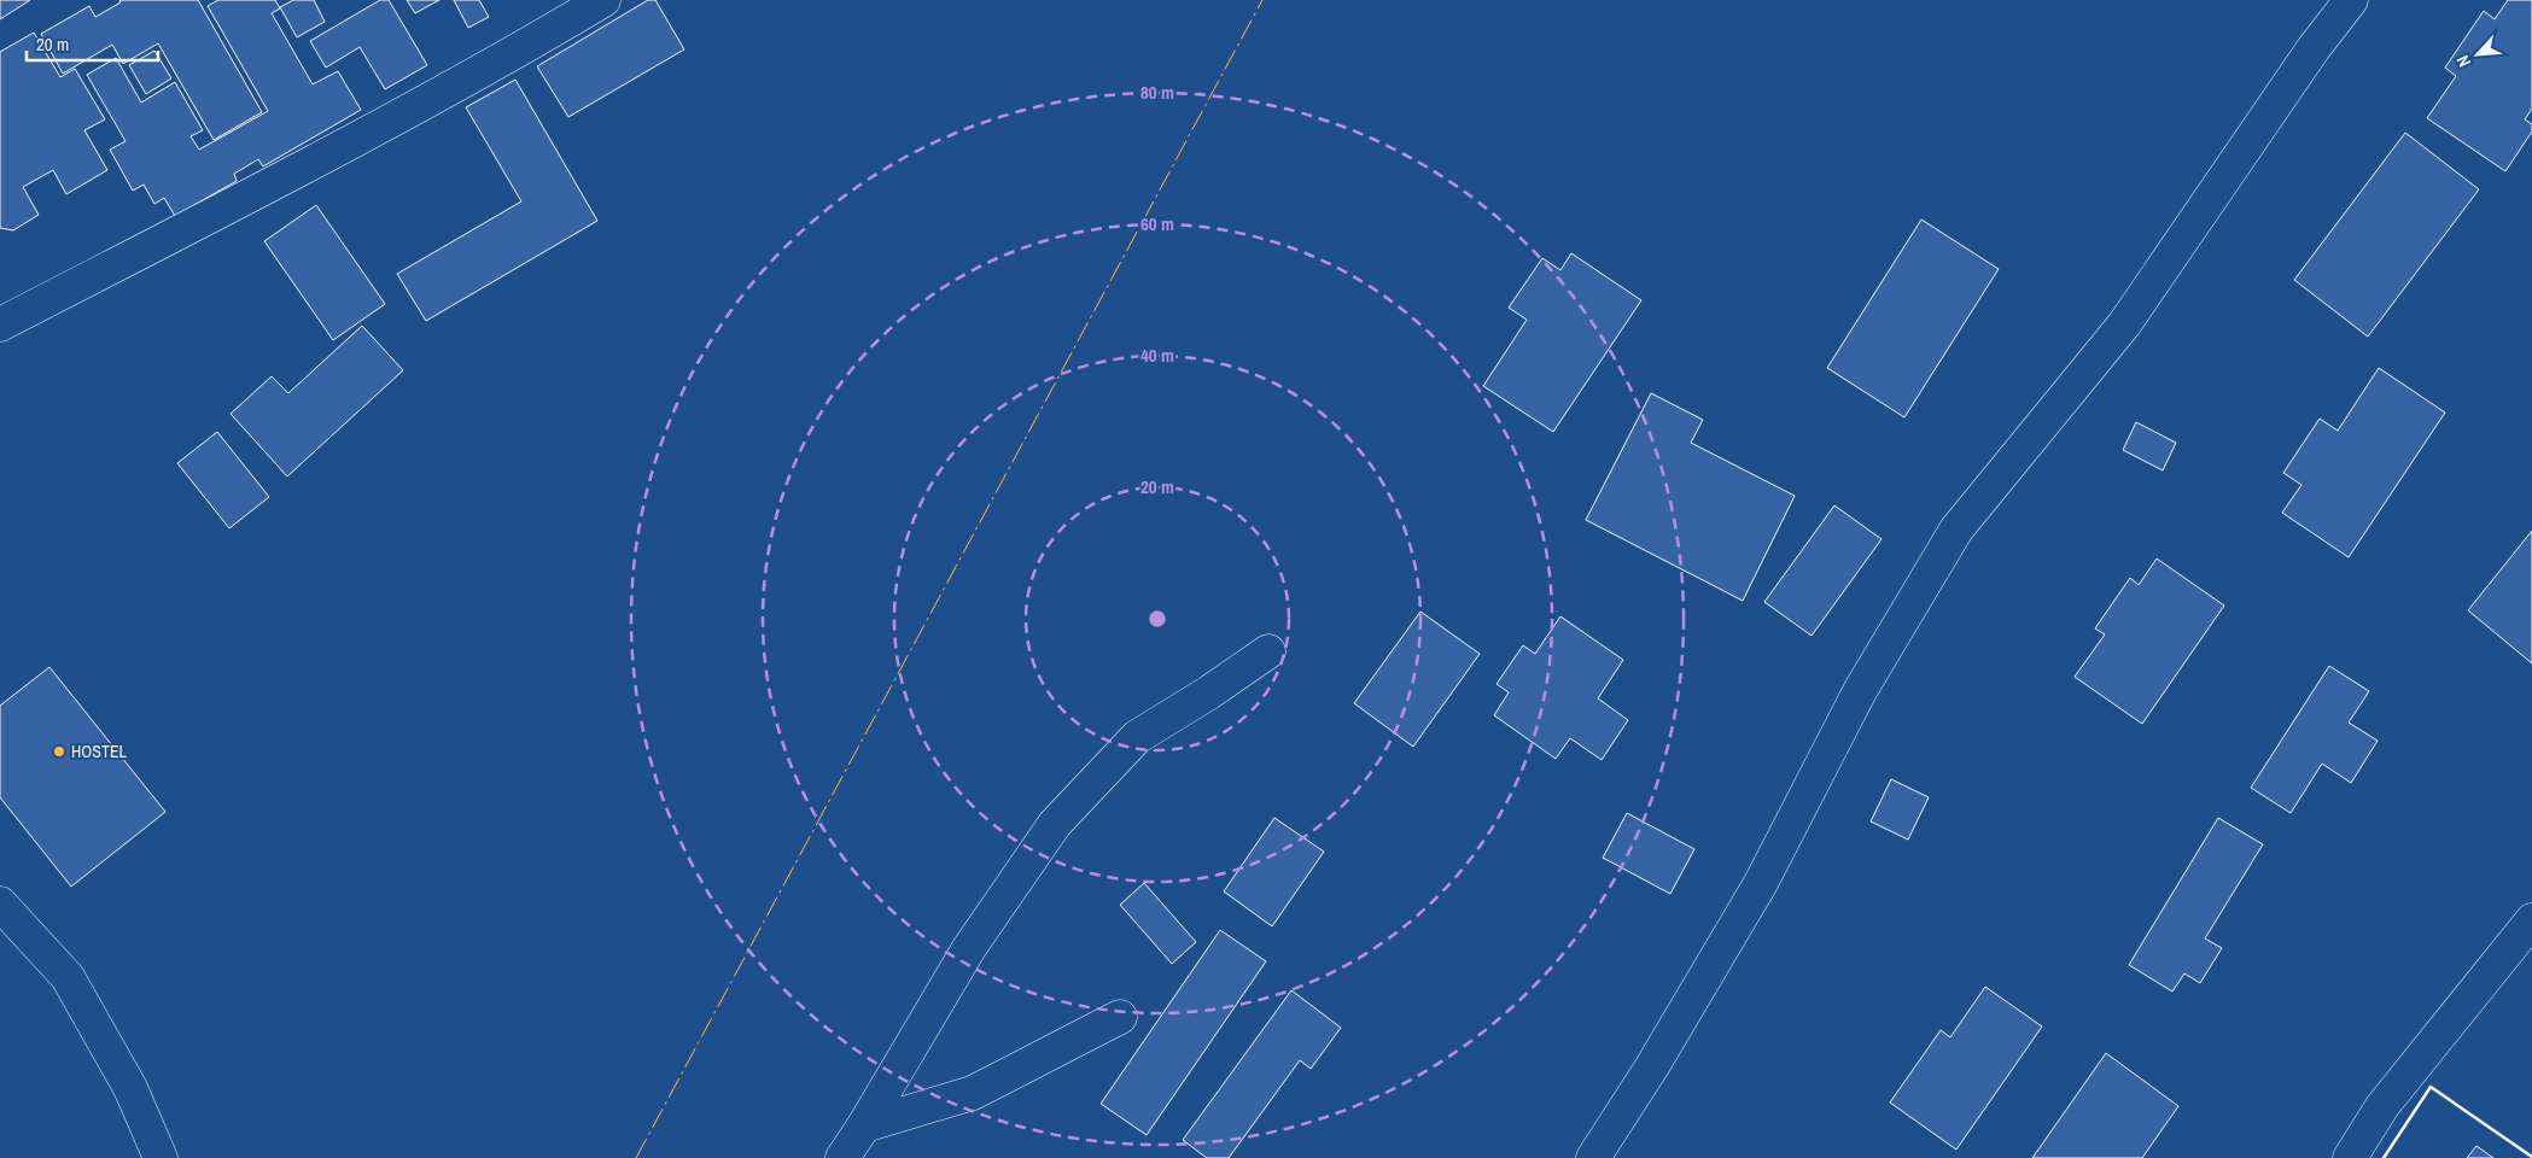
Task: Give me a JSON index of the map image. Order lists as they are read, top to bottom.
{
  "places": ["HOSTEL"],
  "scale_bar": "20 m",
  "north": "bottom left",
  "rings": [
    "80 m",
    "60 m",
    "40 m",
    "20 m"
  ]
}
